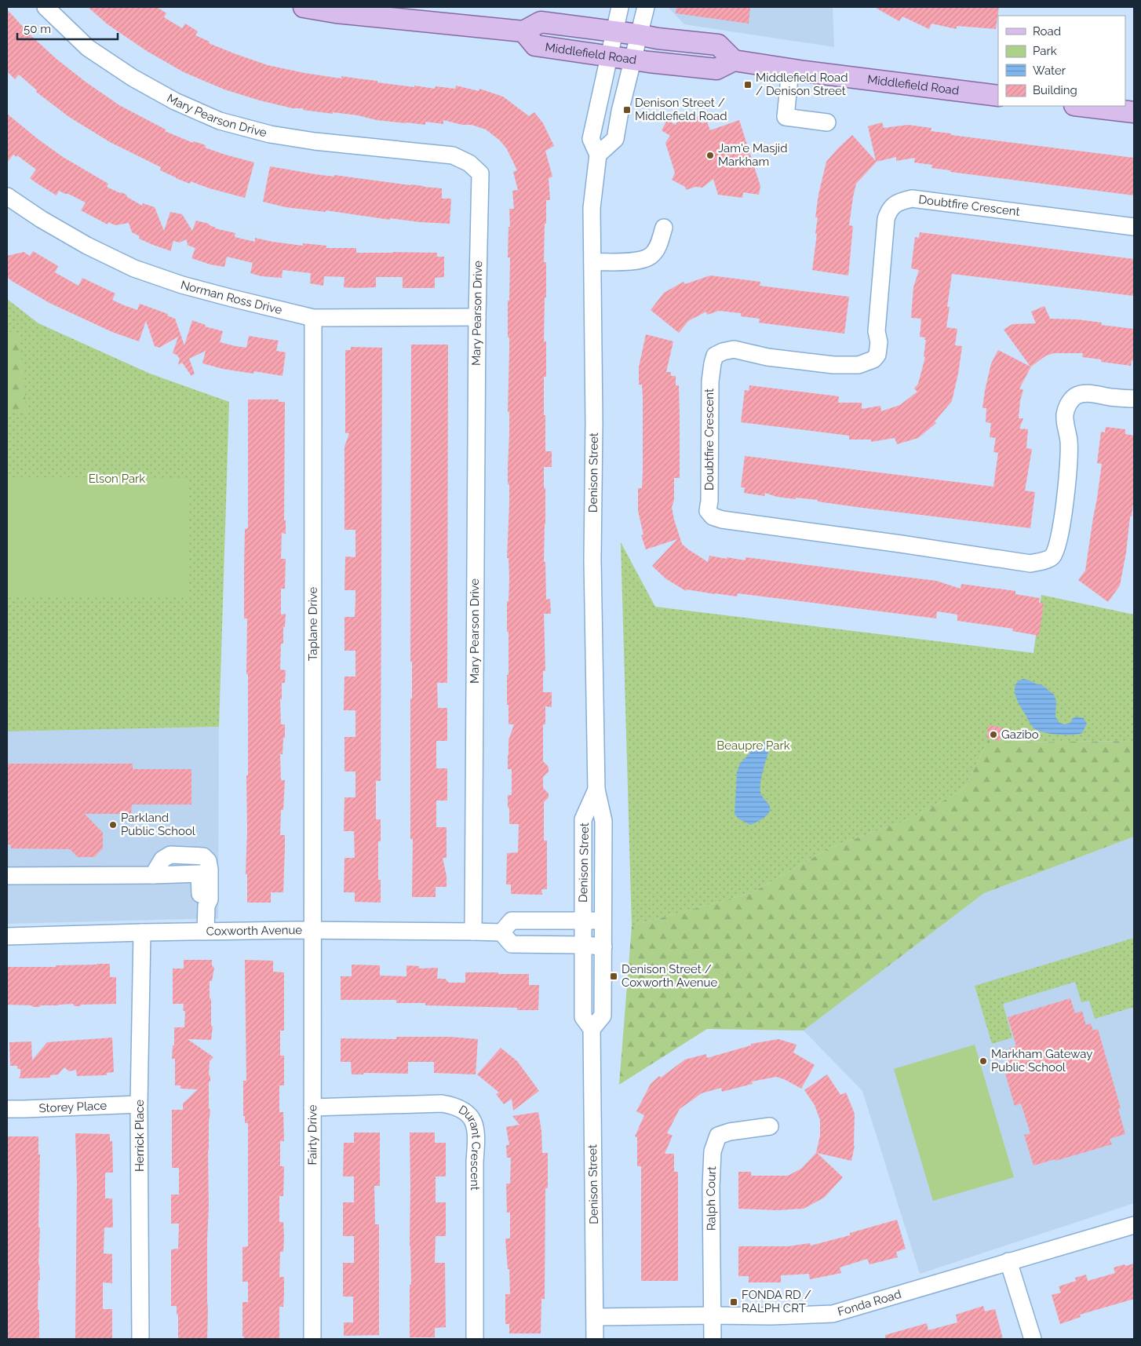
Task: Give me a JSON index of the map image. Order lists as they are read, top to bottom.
{
  "streets": {
    "main road": ["Middlefield Road"],
    "street": [
      "Mary Pearson Drive",
      "Doubtfire Crescent",
      "Norman Ross Drive",
      "Denison Street",
      "Taplane Drive",
      "Coxworth Avenue",
      "Storey Place",
      "Fairty Drive",
      "Herrick Place",
      "Durant Crescent",
      "Ralph Court",
      "Fonda Road"
    ]
  },
  "crossings": [
    ["Middlefield Road", "Denison Street"],
    ["Mary Pearson Drive", "Norman Ross Drive"],
    ["Mary Pearson Drive", "Coxworth Avenue"],
    ["Norman Ross Drive", "Taplane Drive"],
    ["Denison Street", "Fonda Road"],
    ["Taplane Drive", "Coxworth Avenue"],
    ["Taplane Drive", "Fairty Drive"],
    ["Coxworth Avenue", "Fairty Drive"],
    ["Coxworth Avenue", "Herrick Place"],
    ["Storey Place", "Herrick Place"],
    ["Fairty Drive", "Durant Crescent"],
    ["Ralph Court", "Fonda Road"]
  ],
  "parks": ["Elson Park", "Beaupre Park"],
  "places": {
    "transit": [
      "Middlefield Road / Denison Street",
      "Denison Street / Middlefield Road",
      "Denison Street / Coxworth Avenue",
      "FONDA RD / RALPH CRT"
    ],
    "other": [
      "Jam'e Masjid Markham",
      "Gazibo",
      "Parkland Public School",
      "Markham Gateway Public School"
    ]
  },
  "legend": [
    "Road",
    "Park",
    "Water",
    "Building"
  ],
  "scale_bar": "50 m"
}
